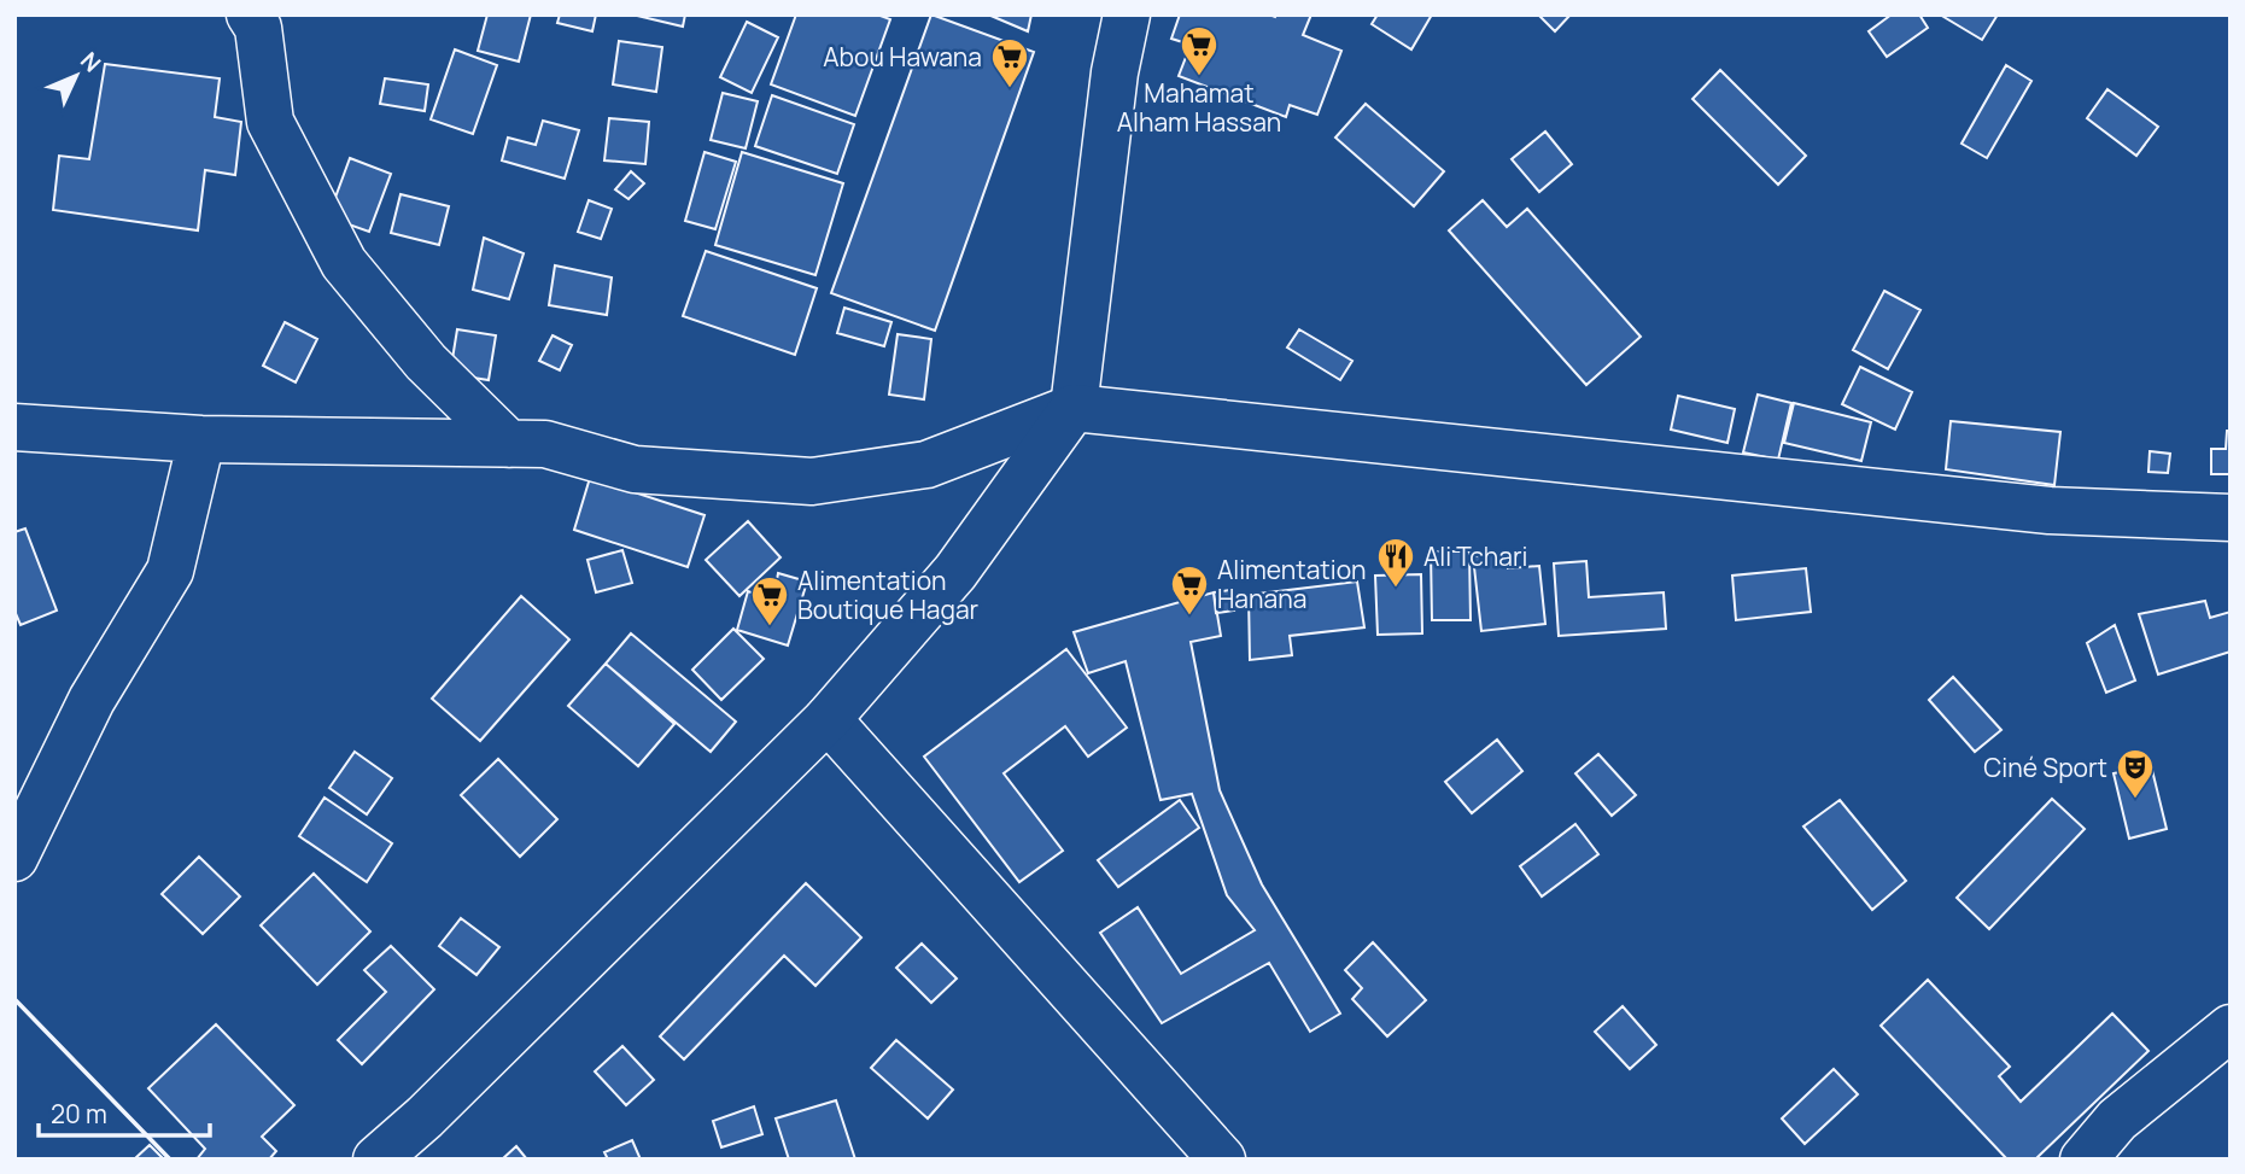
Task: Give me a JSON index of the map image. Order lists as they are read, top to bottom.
{
  "places": {
    "supermarket": [
      "Mahamat Alham Hassan",
      "Abou Hawana",
      "Alimentation Hanana",
      "Alimentation Boutique Hagar"
    ],
    "restaurant": ["Ali Tchari"],
    "theatre": ["Ciné Sport"]
  },
  "scale_bar": "20 m",
  "north": "top right"
}
